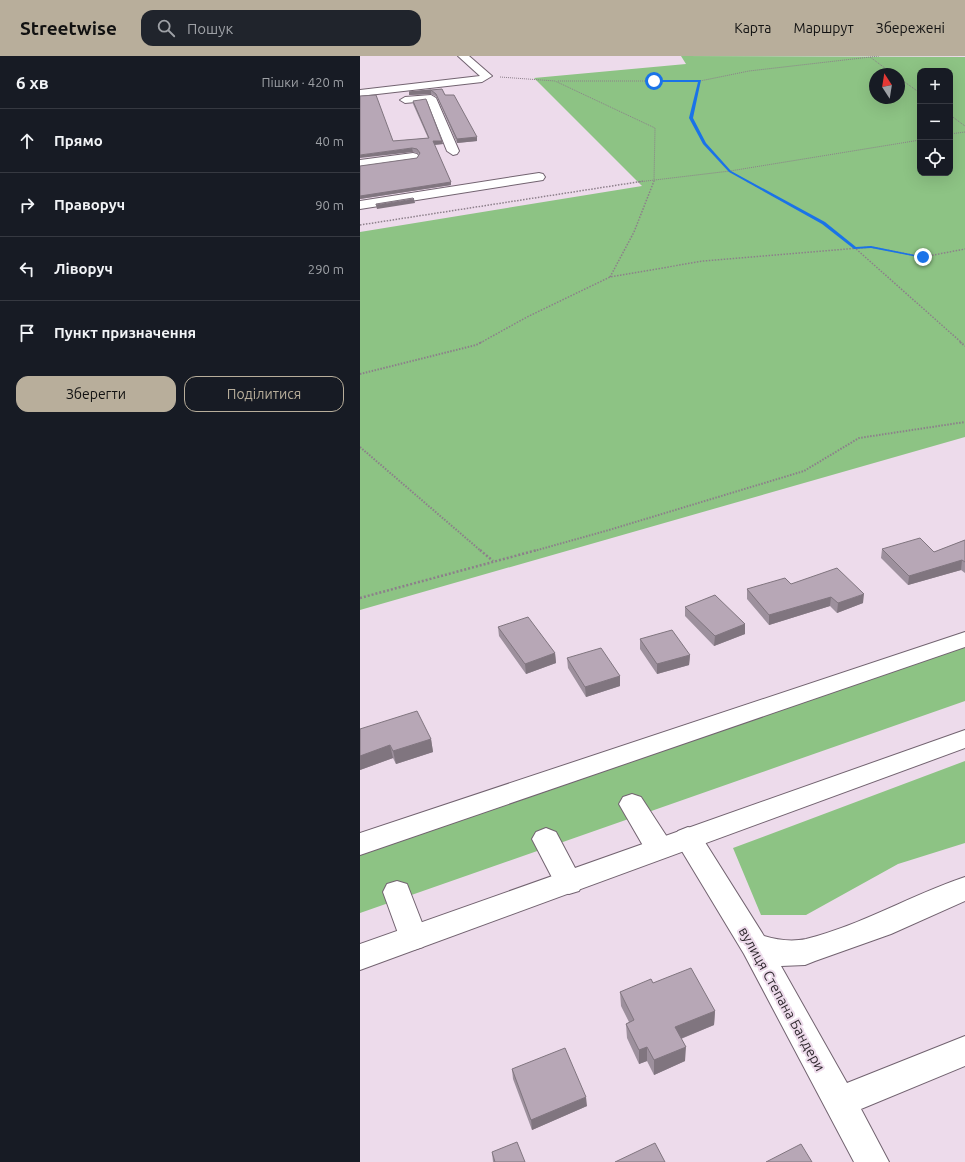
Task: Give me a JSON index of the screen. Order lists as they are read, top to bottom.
{
  "streets": {
    "main road": ["вулиця Степана Бандери"]
  },
  "north": "top",
  "page": {
    "header": "Streetwise",
    "search": "Пошук",
    "nav": ["Карта", "Маршрут", "Збережені"],
    "heading": ["6 хв", "Пішки · 420 m"],
    "map_buttons": ["+", "−"],
    "list": [
      ["Прямо", "40 m"],
      ["Праворуч", "90 m"],
      ["Ліворуч", "290 m"],
      "Пункт призначення"
    ],
    "buttons": ["Зберегти", "Поділитися"]
  }
}
